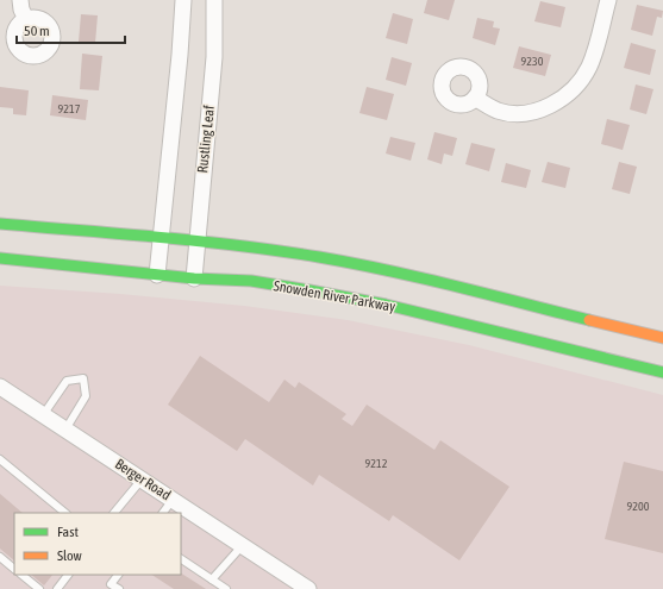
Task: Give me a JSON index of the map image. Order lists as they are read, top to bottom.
{
  "streets": {
    "main road": ["Snowden River Parkway"],
    "street": ["Rustling Leaf", "Berger Road"]
  },
  "crossings": [
    ["Rustling Leaf", "Snowden River Parkway"]
  ],
  "house_numbers": [
    "9230",
    "9217",
    "9212",
    "9200"
  ],
  "legend": ["Fast", "Slow"],
  "scale_bar": "50 m"
}
